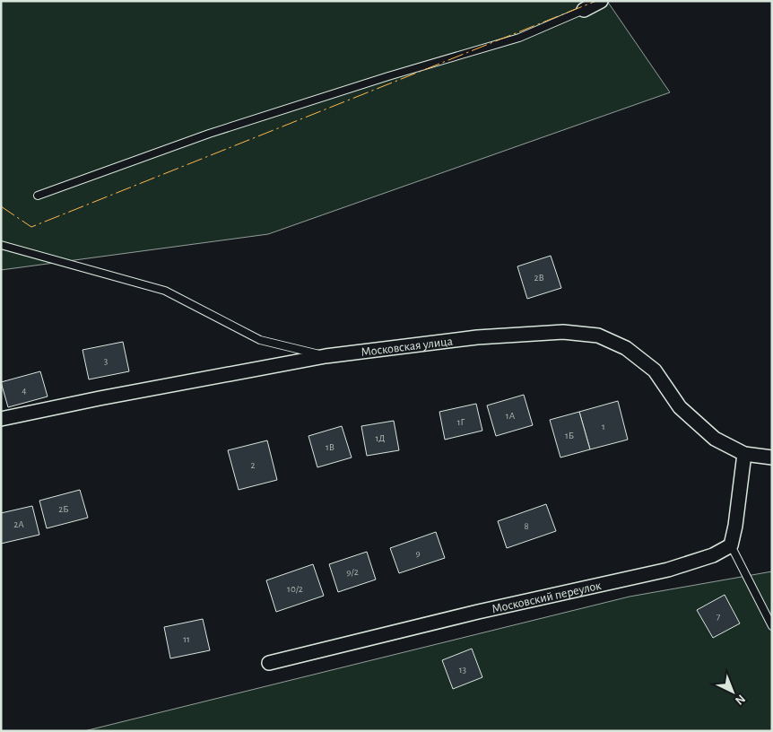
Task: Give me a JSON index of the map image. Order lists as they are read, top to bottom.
{
  "streets": {
    "street": ["Московская улица", "Московский переулок"]
  },
  "house_numbers": [
    "2В",
    "3",
    "4",
    "1А",
    "1Г",
    "1",
    "1Б",
    "1Д",
    "1В",
    "2",
    "2Б",
    "2А",
    "8",
    "9",
    "9/2",
    "10/2",
    "7",
    "11",
    "13"
  ],
  "north": "bottom right"
}
